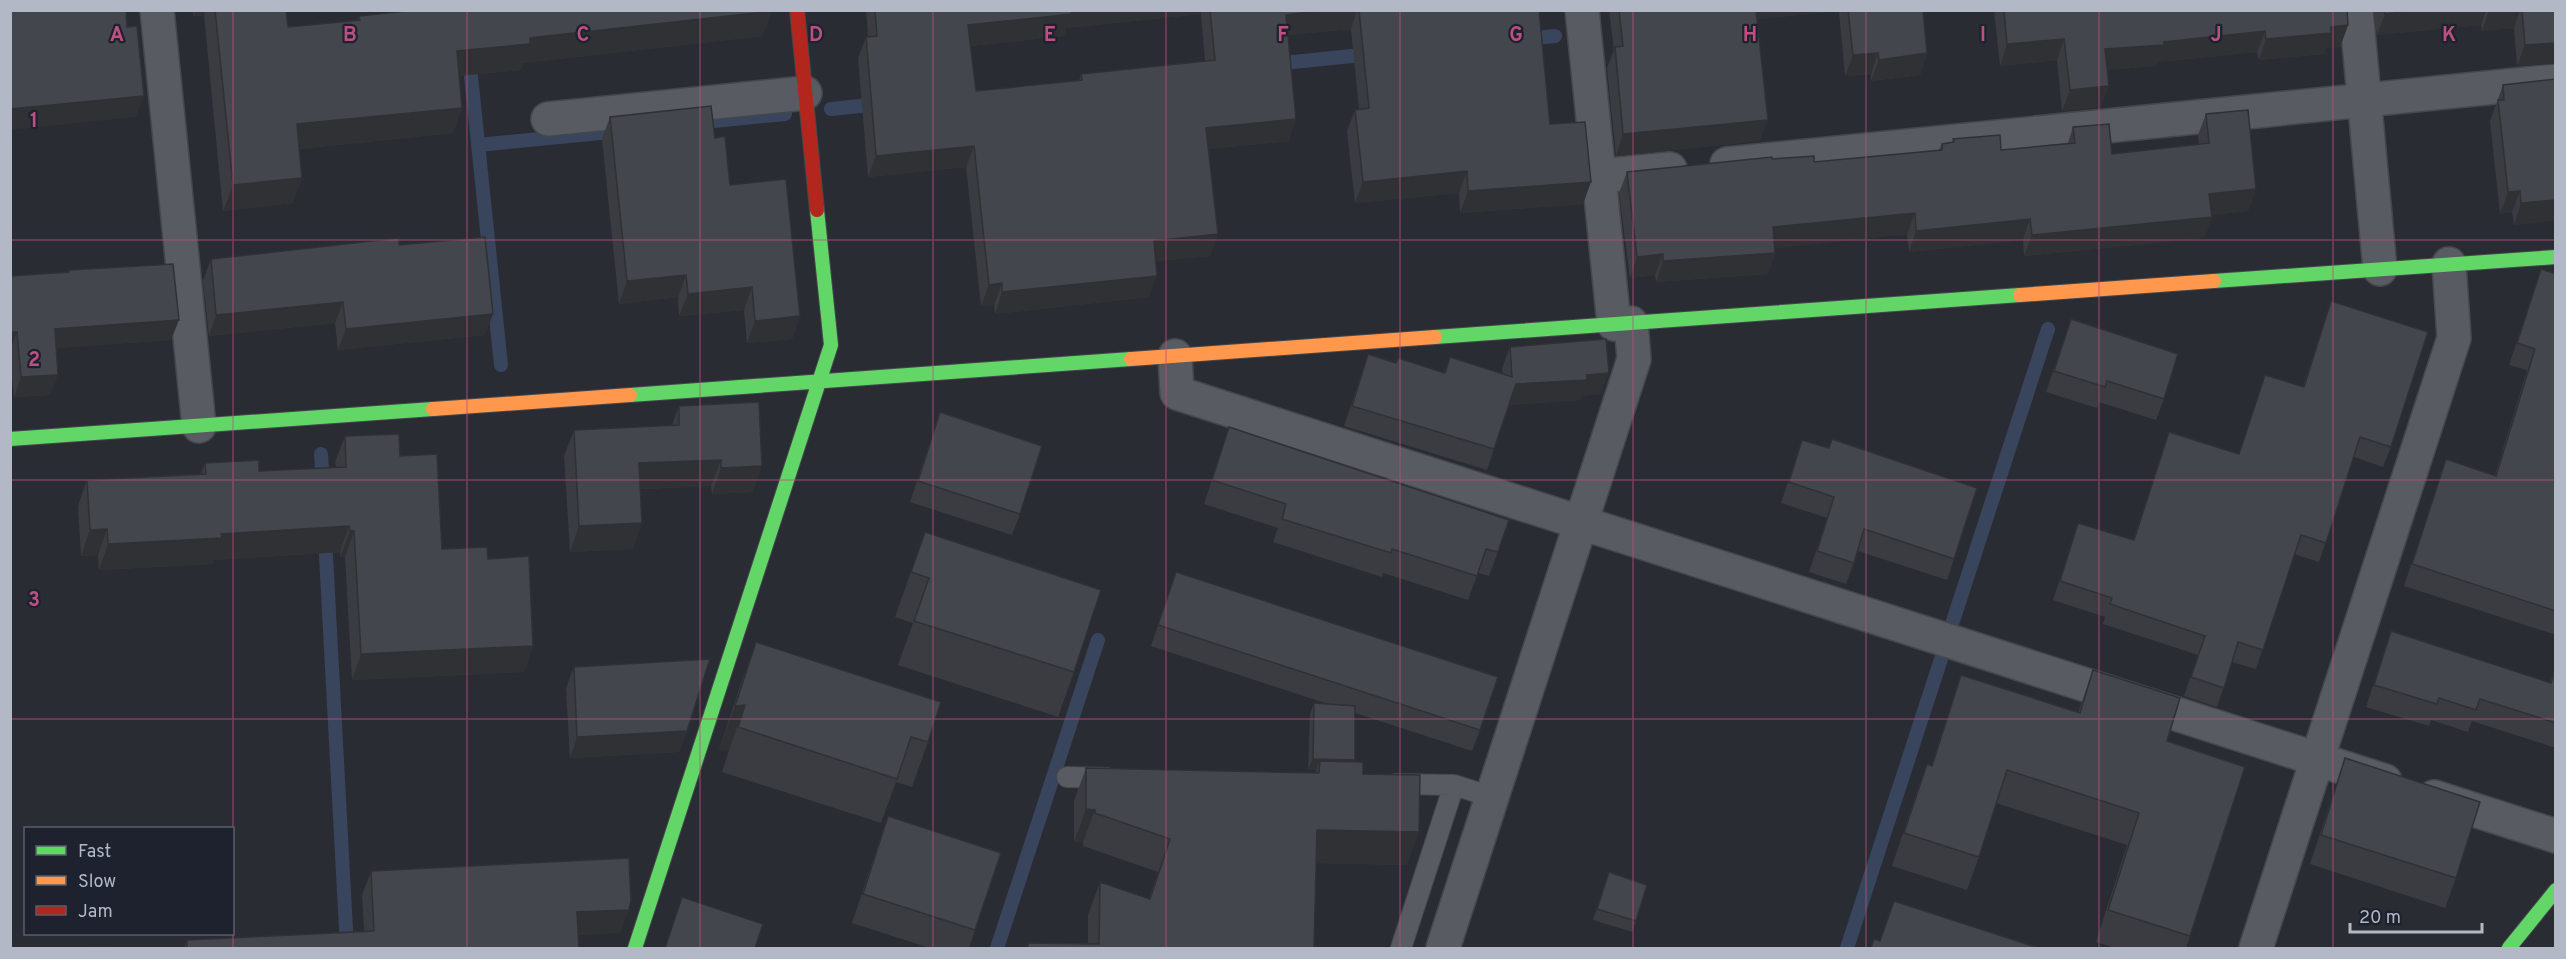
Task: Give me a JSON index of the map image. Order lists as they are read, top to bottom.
{
  "legend": ["Fast", "Slow", "Jam"],
  "scale_bar": "20 m",
  "grid": {
    "columns": [
      "A",
      "B",
      "C",
      "D",
      "E",
      "F",
      "G",
      "H",
      "I",
      "J",
      "K"
    ],
    "rows": ["1", "2", "3"]
  }
}
